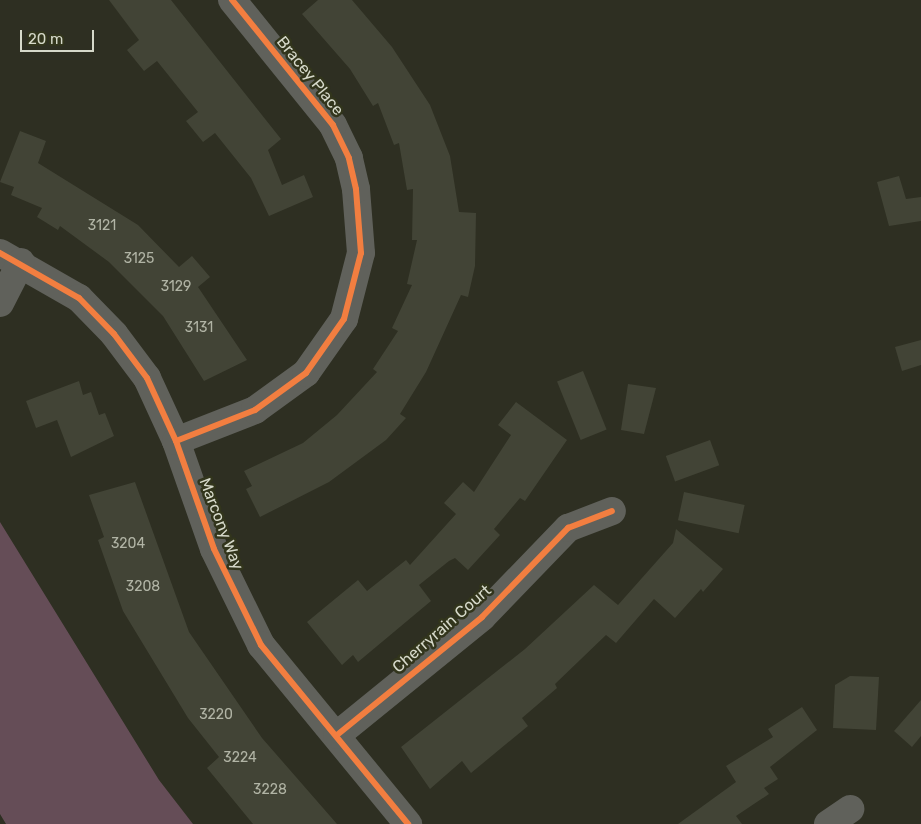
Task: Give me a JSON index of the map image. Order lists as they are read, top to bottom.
{
  "streets": {
    "street": ["Bracey Place", "Marcony Way", "Cherryrain Court"]
  },
  "crossings": [
    ["Bracey Place", "Marcony Way"],
    ["Marcony Way", "Cherryrain Court"]
  ],
  "house_numbers": [
    "3121",
    "3125",
    "3129",
    "3131",
    "3204",
    "3208",
    "3220",
    "3224",
    "3228"
  ],
  "scale_bar": "20 m"
}
